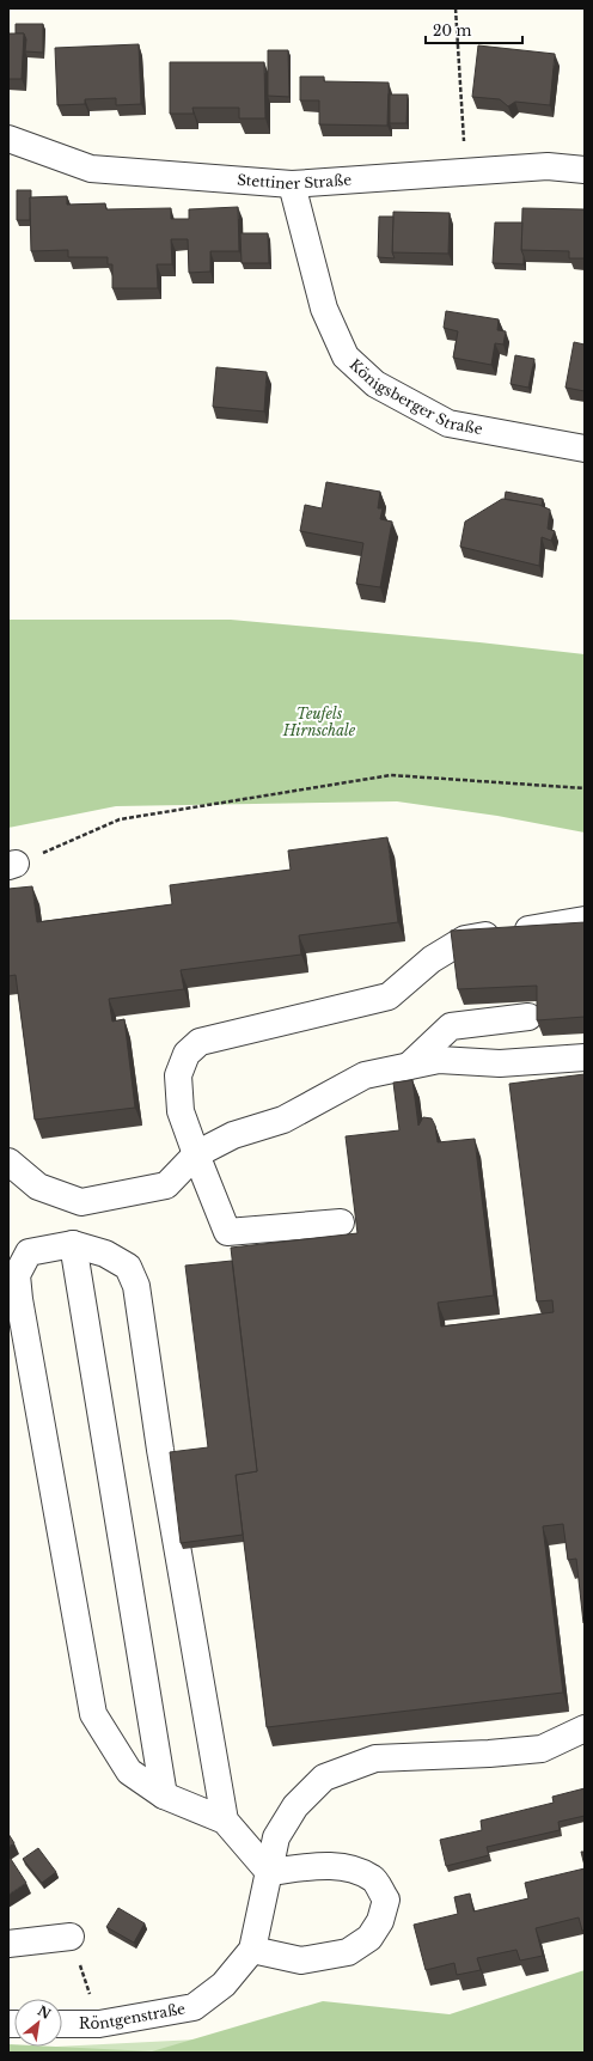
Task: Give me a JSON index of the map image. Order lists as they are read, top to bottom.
{
  "streets": {
    "street": ["Stettiner Straße", "Königsberger Straße", "Röntgenstraße"]
  },
  "crossings": [
    ["Stettiner Straße", "Königsberger Straße"]
  ],
  "parks": ["Teufels Hirnschale"],
  "scale_bar": "20 m",
  "north": "top right"
}
